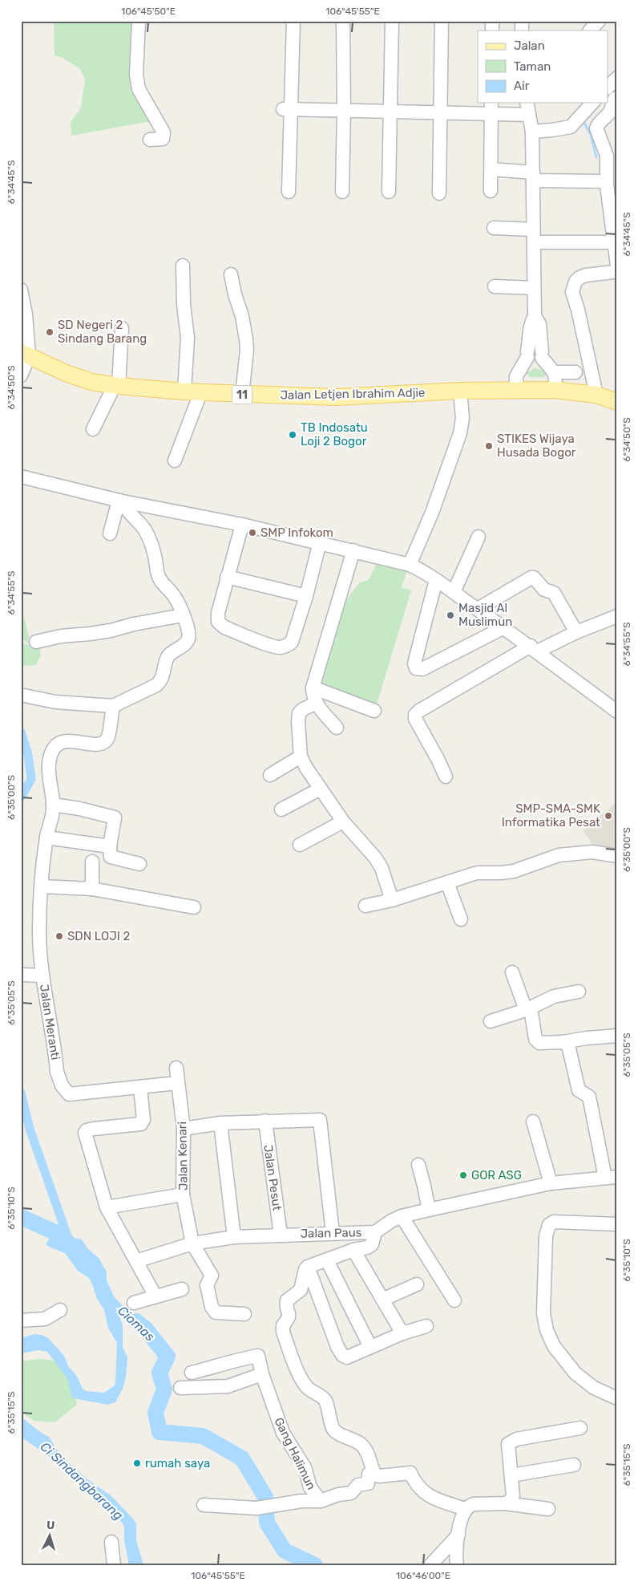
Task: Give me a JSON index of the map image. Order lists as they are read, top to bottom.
{
  "streets": {
    "main road": ["Jalan Letjen Ibrahim Adjie", "11"],
    "street": [
      "Jalan Meranti",
      "Jalan Kenari",
      "Jalan Pesut",
      "Jalan Paus",
      "Gang Halimun"
    ]
  },
  "crossings": [
    ["Jalan Meranti", "Jalan Kenari"],
    ["Jalan Kenari", "Jalan Paus"],
    ["Jalan Pesut", "Jalan Paus"]
  ],
  "water": ["Ciomas", "Ci Sindangbarang"],
  "places": [
    "SD Negeri 2 Sindang Barang",
    "TB Indosatu Loji 2 Bogor",
    "STIKES Wijaya Husada Bogor",
    "SMP Infokom",
    "Masjid Al Muslimun",
    "SMP-SMA-SMK Informatika Pesat",
    "SDN LOJI 2",
    "GOR ASG",
    "rumah saya"
  ],
  "legend": ["Jalan", "Taman", "Air"],
  "north": "top",
  "coordinates": [
    "106°45'50\"E",
    "106°45'55\"E",
    "6°34'45\"S",
    "6°34'50\"S",
    "6°34'55\"S",
    "6°35'00\"S",
    "6°35'05\"S",
    "6°35'10\"S",
    "6°35'15\"S",
    "106°46'00\"E"
  ]
}
